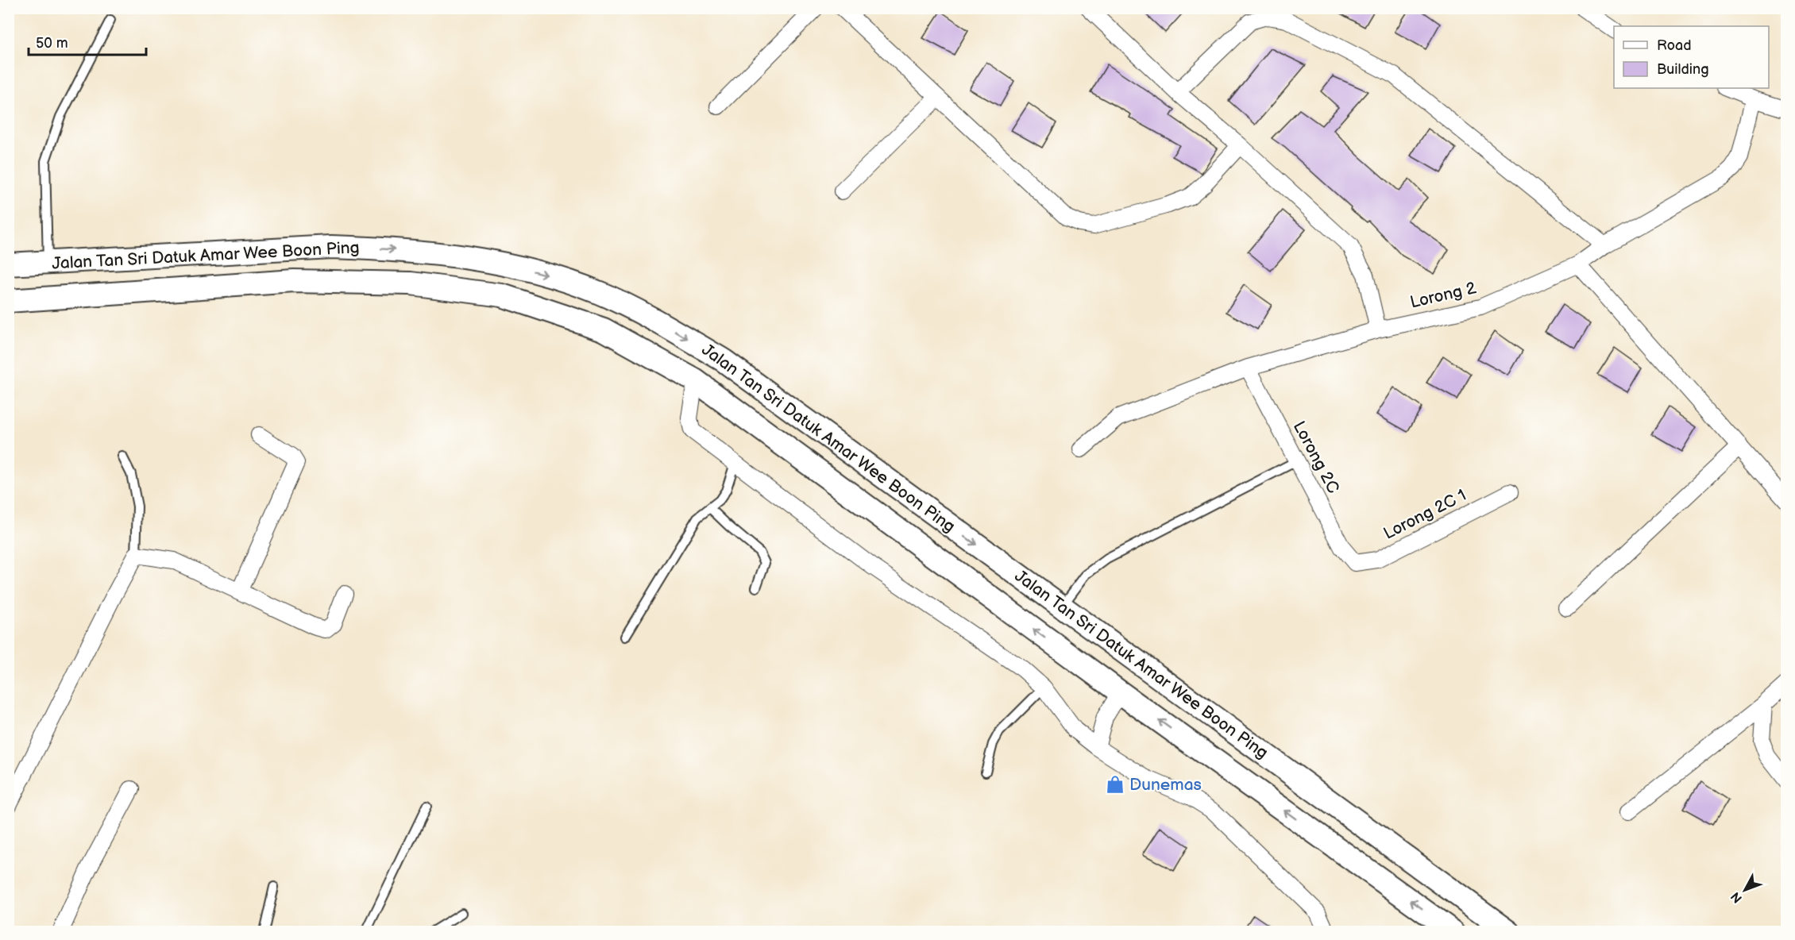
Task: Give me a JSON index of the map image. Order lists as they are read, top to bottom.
{
  "streets": {
    "main road": ["Jalan Tan Sri Datuk Amar Wee Boon Ping"],
    "street": ["Lorong 2", "Lorong 2C", "Lorong 2C 1"]
  },
  "crossings": [
    ["Lorong 2", "Lorong 2C"],
    ["Lorong 2C", "Lorong 2C 1"]
  ],
  "places": {
    "shop": ["Dunemas"]
  },
  "legend": ["Road", "Building"],
  "scale_bar": "50 m",
  "north": "bottom left"
}
